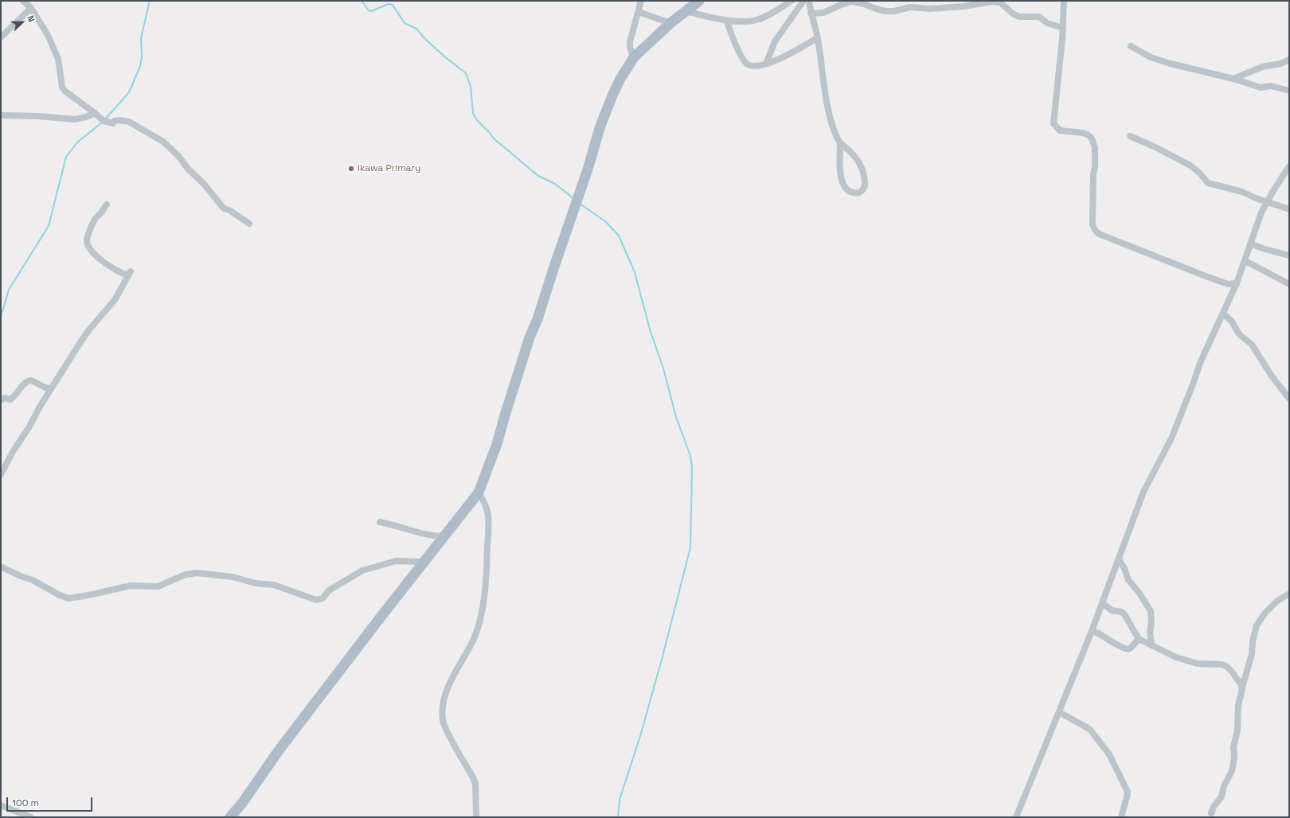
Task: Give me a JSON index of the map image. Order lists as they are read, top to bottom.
{
  "places": ["Ikawa Primary"],
  "scale_bar": "100 m",
  "north": "right"
}
